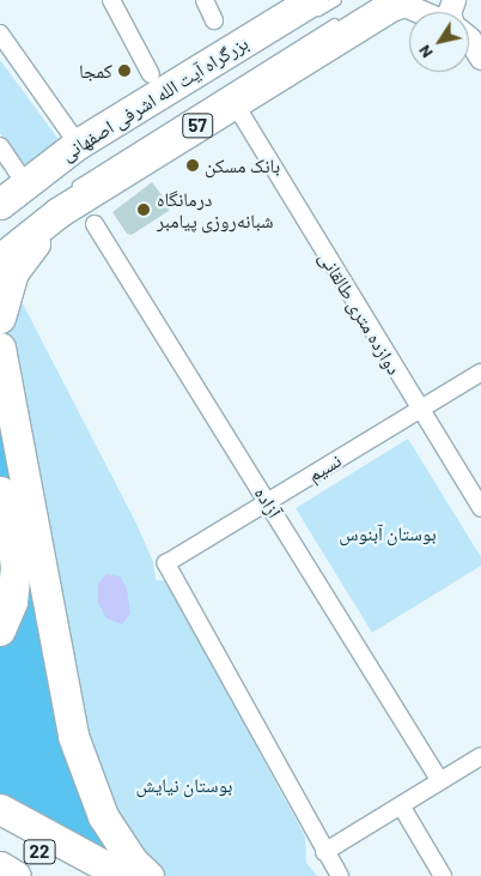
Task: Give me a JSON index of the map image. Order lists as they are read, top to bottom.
{
  "streets": {
    "highway": ["بزرگراه آیت الله اشرفی اصفهانی", "57", "22"],
    "street": ["دوازده متری طالقانی", "نسیم", "آزاده"]
  },
  "crossings": [
    ["دوازده متری طالقانی", "نسیم"],
    ["نسیم", "آزاده"]
  ],
  "parks": ["بوستان آبنوس", "بوستان نیایش"],
  "places": ["کمجا", "بانک مسکن", "درمانگاه شبانه‌روزی پیامبر"],
  "north": "bottom left"
}
